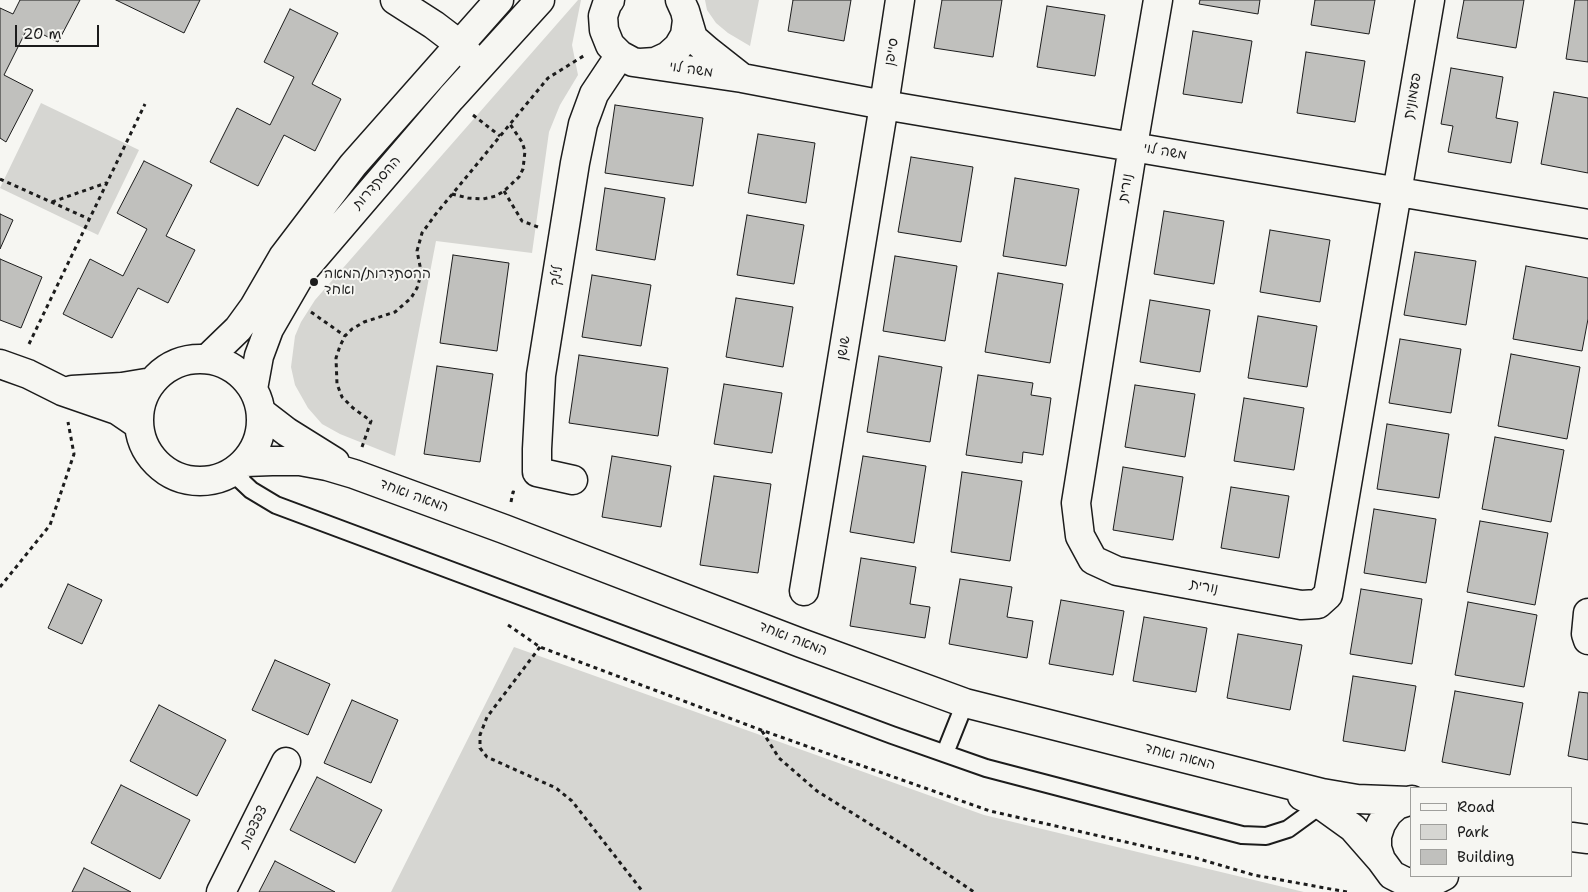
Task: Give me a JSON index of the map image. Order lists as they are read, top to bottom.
{
  "streets": {
    "street": [
      "סייפן",
      "משה לוי",
      "פעמונית",
      "ההסתדרות",
      "נורית",
      "לילך",
      "שושן",
      "המאה ואחד",
      "צפצפות"
    ]
  },
  "crossings": [
    ["סייפן", "משה לוי"],
    ["סייפן", "שושן"],
    ["משה לוי", "פעמונית"],
    ["משה לוי", "נורית"],
    ["משה לוי", "לילך"],
    ["משה לוי", "שושן"],
    ["פעמונית", "נורית"],
    ["ההסתדרות", "המאה ואחד"]
  ],
  "places": ["ההסתדרות/המאה ואחד"],
  "legend": ["Road", "Park", "Building"],
  "scale_bar": "20 m"
}
